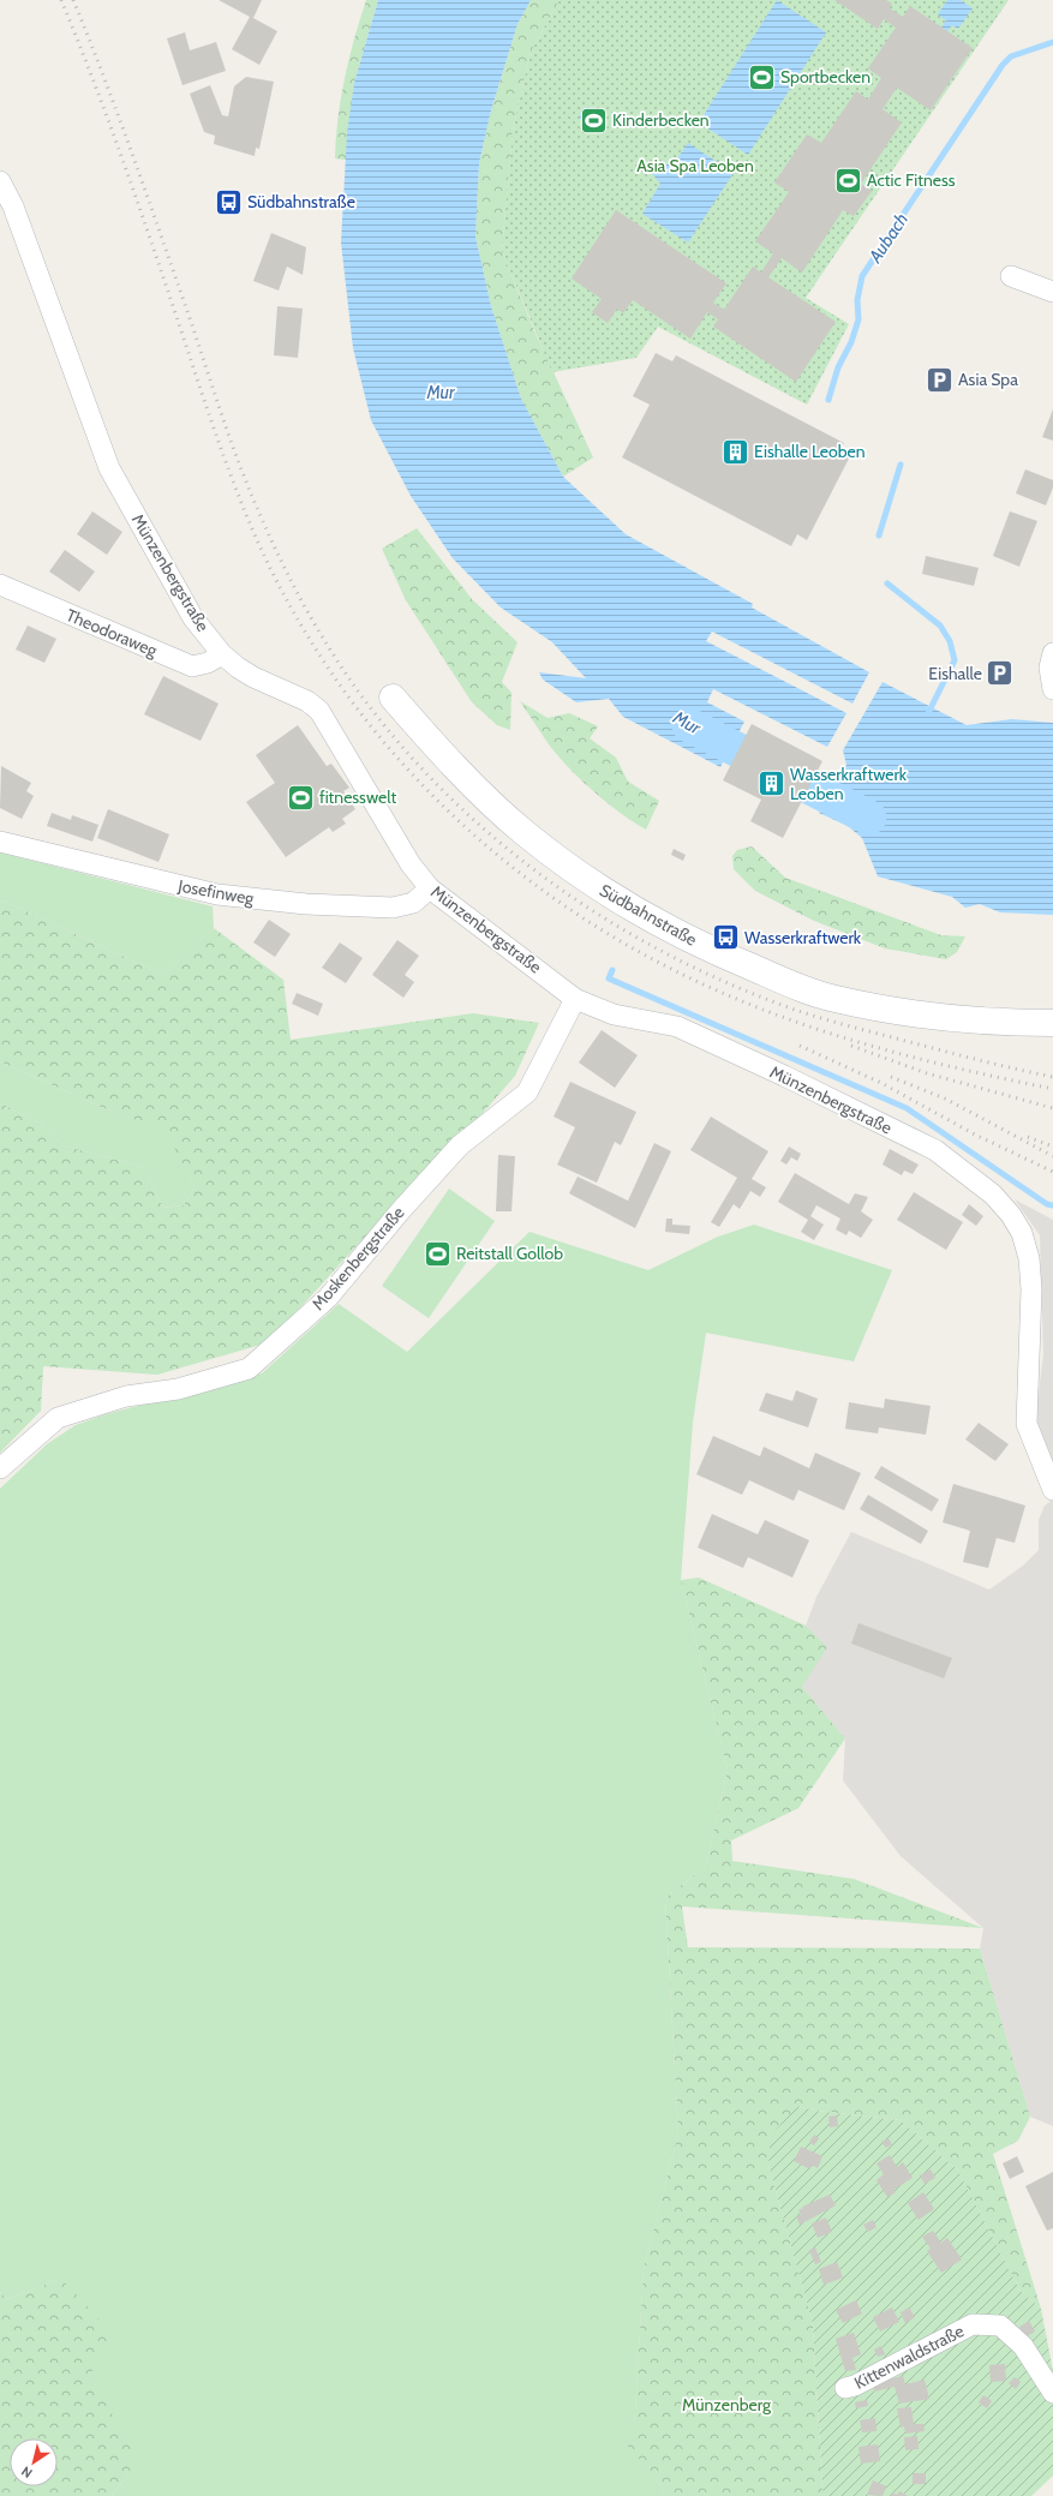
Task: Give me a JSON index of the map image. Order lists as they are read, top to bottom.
{
  "streets": {
    "main road": ["Südbahnstraße"],
    "street": [
      "Münzenbergstraße",
      "Theodoraweg",
      "Josefinweg",
      "Moskenbergstraße",
      "Kittenwaldstraße"
    ]
  },
  "crossings": [
    ["Münzenbergstraße", "Theodoraweg"],
    ["Münzenbergstraße", "Josefinweg"],
    ["Münzenbergstraße", "Moskenbergstraße"]
  ],
  "water": ["Aubach", "Mur"],
  "parks": ["Asia Spa Leoben", "Münzenberg"],
  "places": {
    "sports": [
      "Sportbecken",
      "Kinderbecken",
      "Actic Fitness",
      "fitnesswelt",
      "Reitstall Gollob"
    ],
    "bus stop": ["Südbahnstraße", "Wasserkraftwerk"],
    "parking": ["Asia Spa", "Eishalle"],
    "building": ["Eishalle Leoben", "Wasserkraftwerk Leoben"]
  },
  "north": "bottom left"
}
